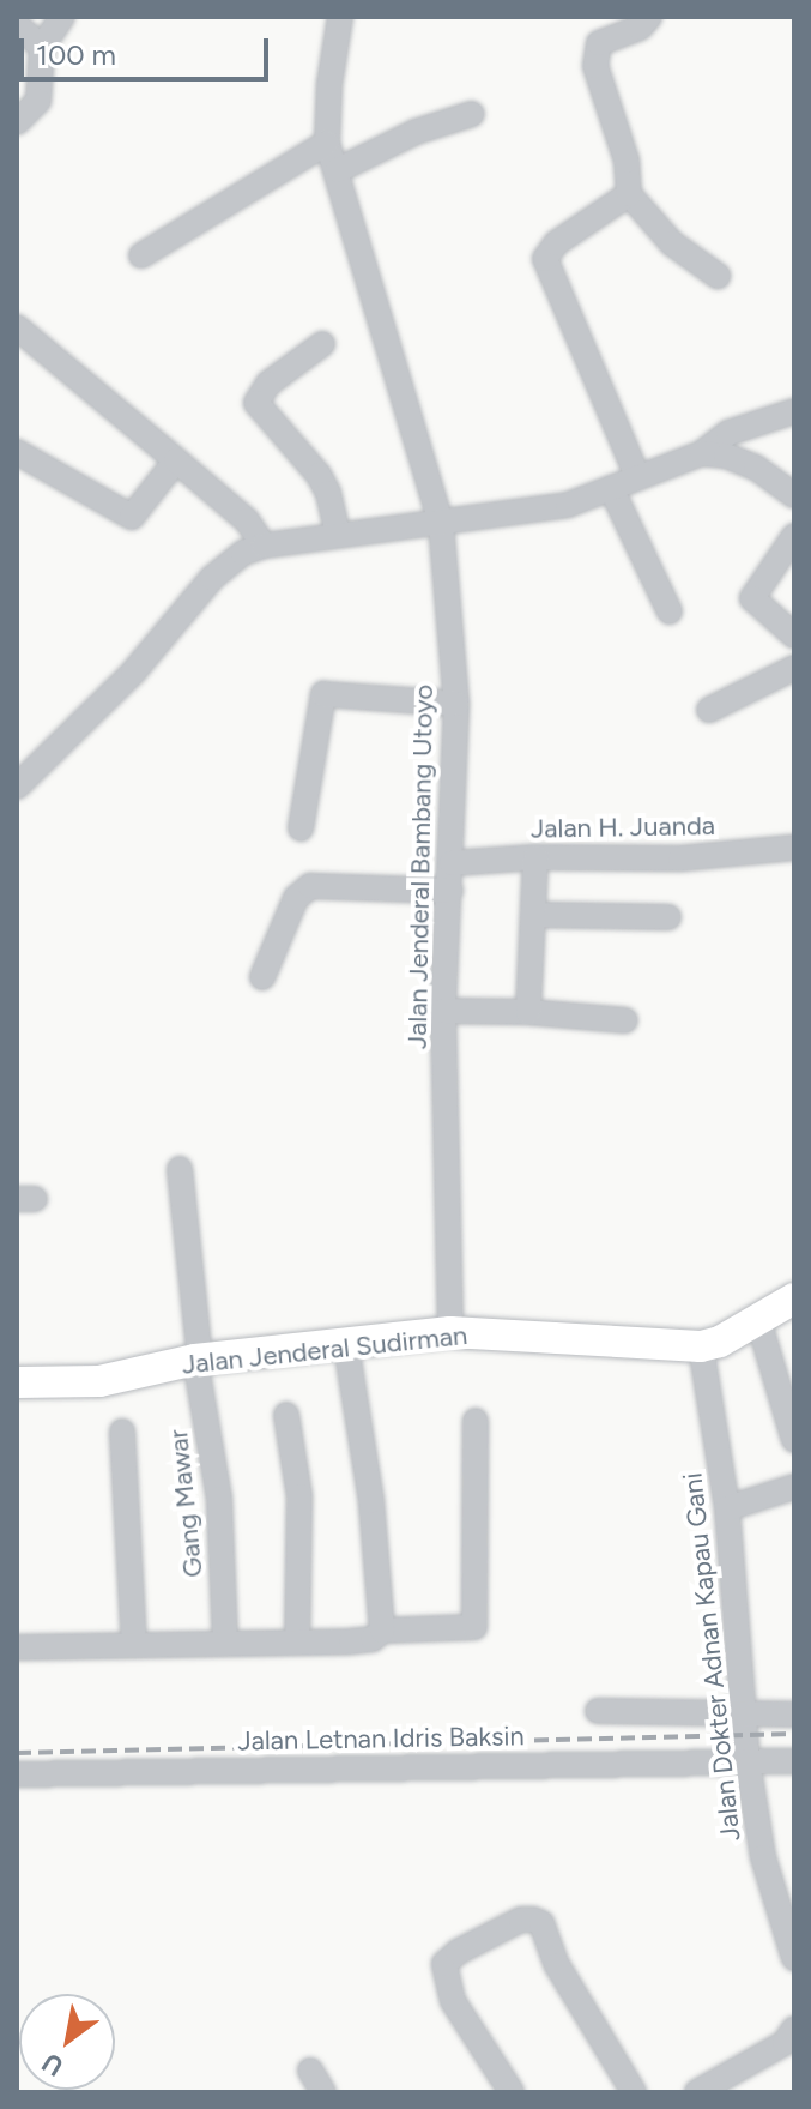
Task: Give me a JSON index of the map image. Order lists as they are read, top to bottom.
{
  "streets": {
    "main road": ["Jalan Jenderal Sudirman"],
    "street": [
      "Jalan H. Juanda",
      "Jalan Jenderal Bambang Utoyo",
      "Gang Mawar",
      "Jalan Dokter Adnan Kapau Gani",
      "Jalan Letnan Idris Baksin"
    ]
  },
  "crossings": [
    ["Jalan H. Juanda", "Jalan Jenderal Bambang Utoyo"],
    ["Jalan Jenderal Bambang Utoyo", "Jalan Jenderal Sudirman"],
    ["Jalan Jenderal Sudirman", "Gang Mawar"],
    ["Jalan Jenderal Sudirman", "Jalan Dokter Adnan Kapau Gani"],
    ["Jalan Dokter Adnan Kapau Gani", "Jalan Letnan Idris Baksin"]
  ],
  "scale_bar": "100 m",
  "north": "bottom left"
}
